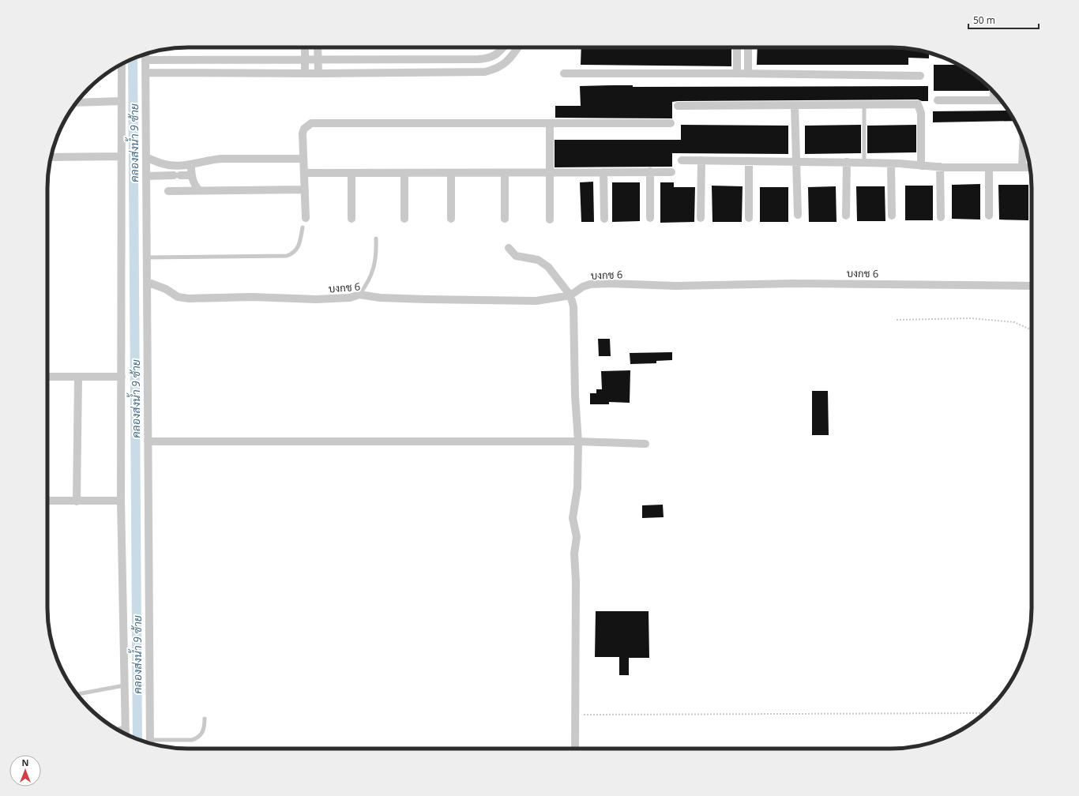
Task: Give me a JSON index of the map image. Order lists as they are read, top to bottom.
{
  "streets": {
    "street": ["บงกช 6"]
  },
  "water": ["คลองส่งน้ำ 9 ซ้าย"],
  "scale_bar": "50 m",
  "north": "top"
}
